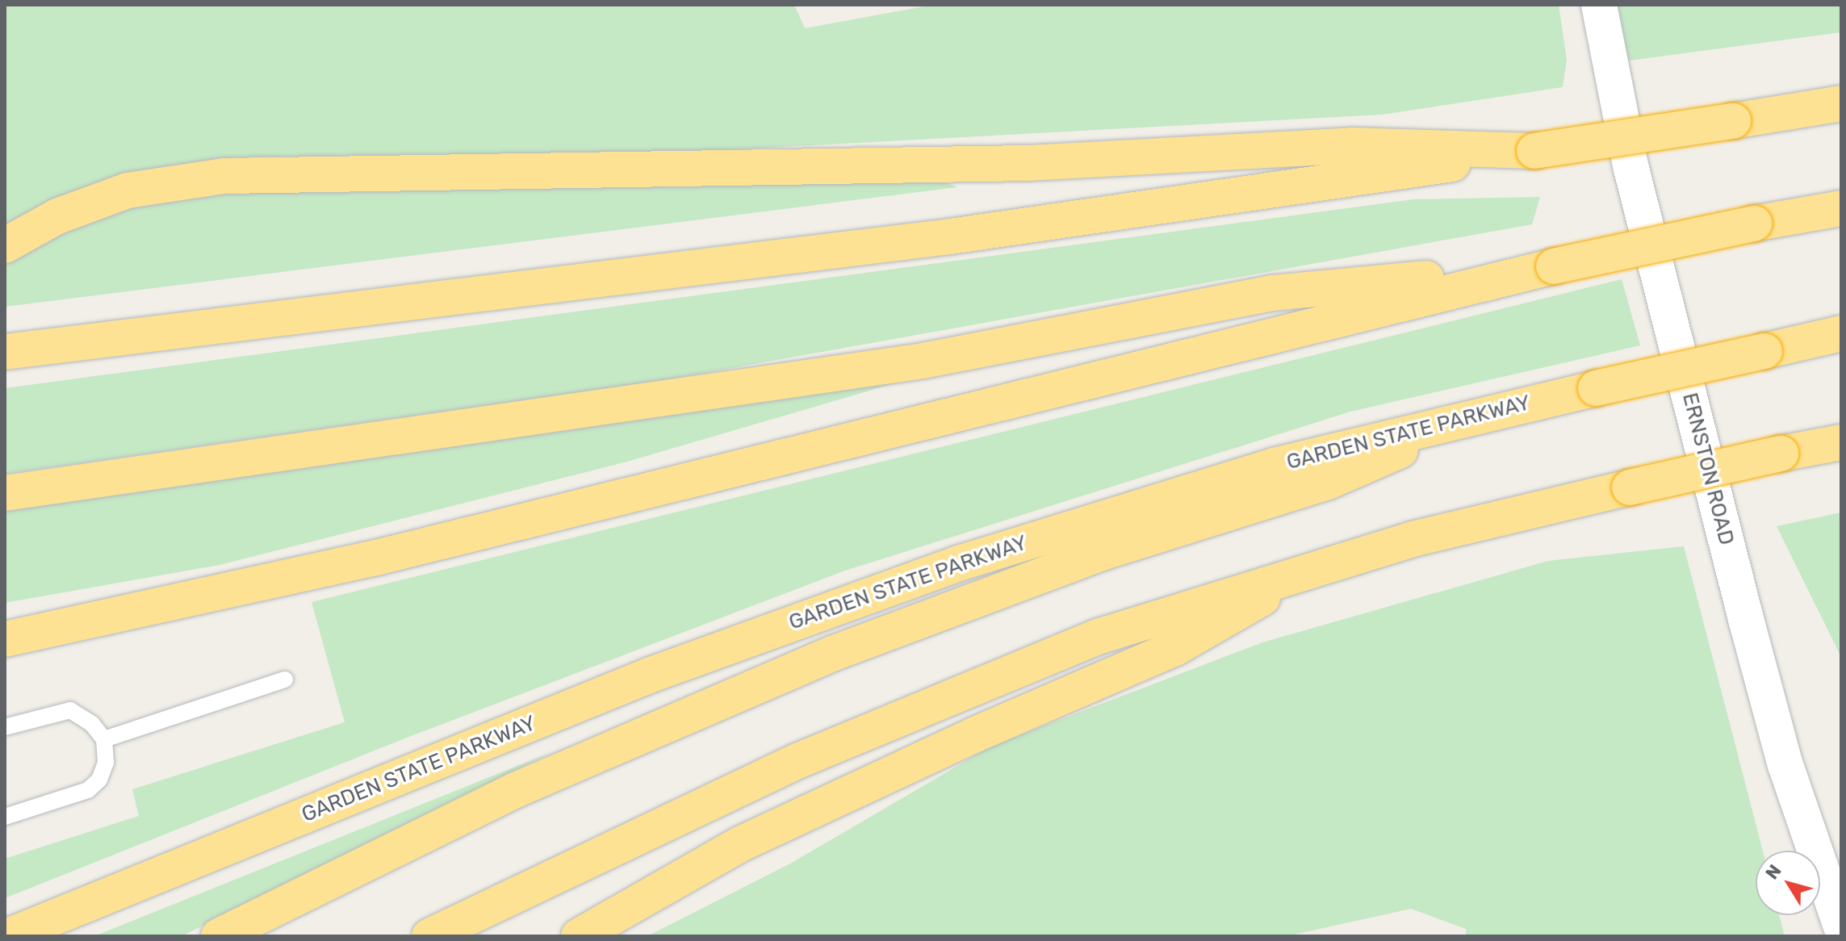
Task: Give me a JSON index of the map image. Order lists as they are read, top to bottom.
{
  "streets": {
    "highway": ["GARDEN STATE PARKWAY"],
    "street": ["ERNSTON ROAD"]
  },
  "north": "top left"
}
